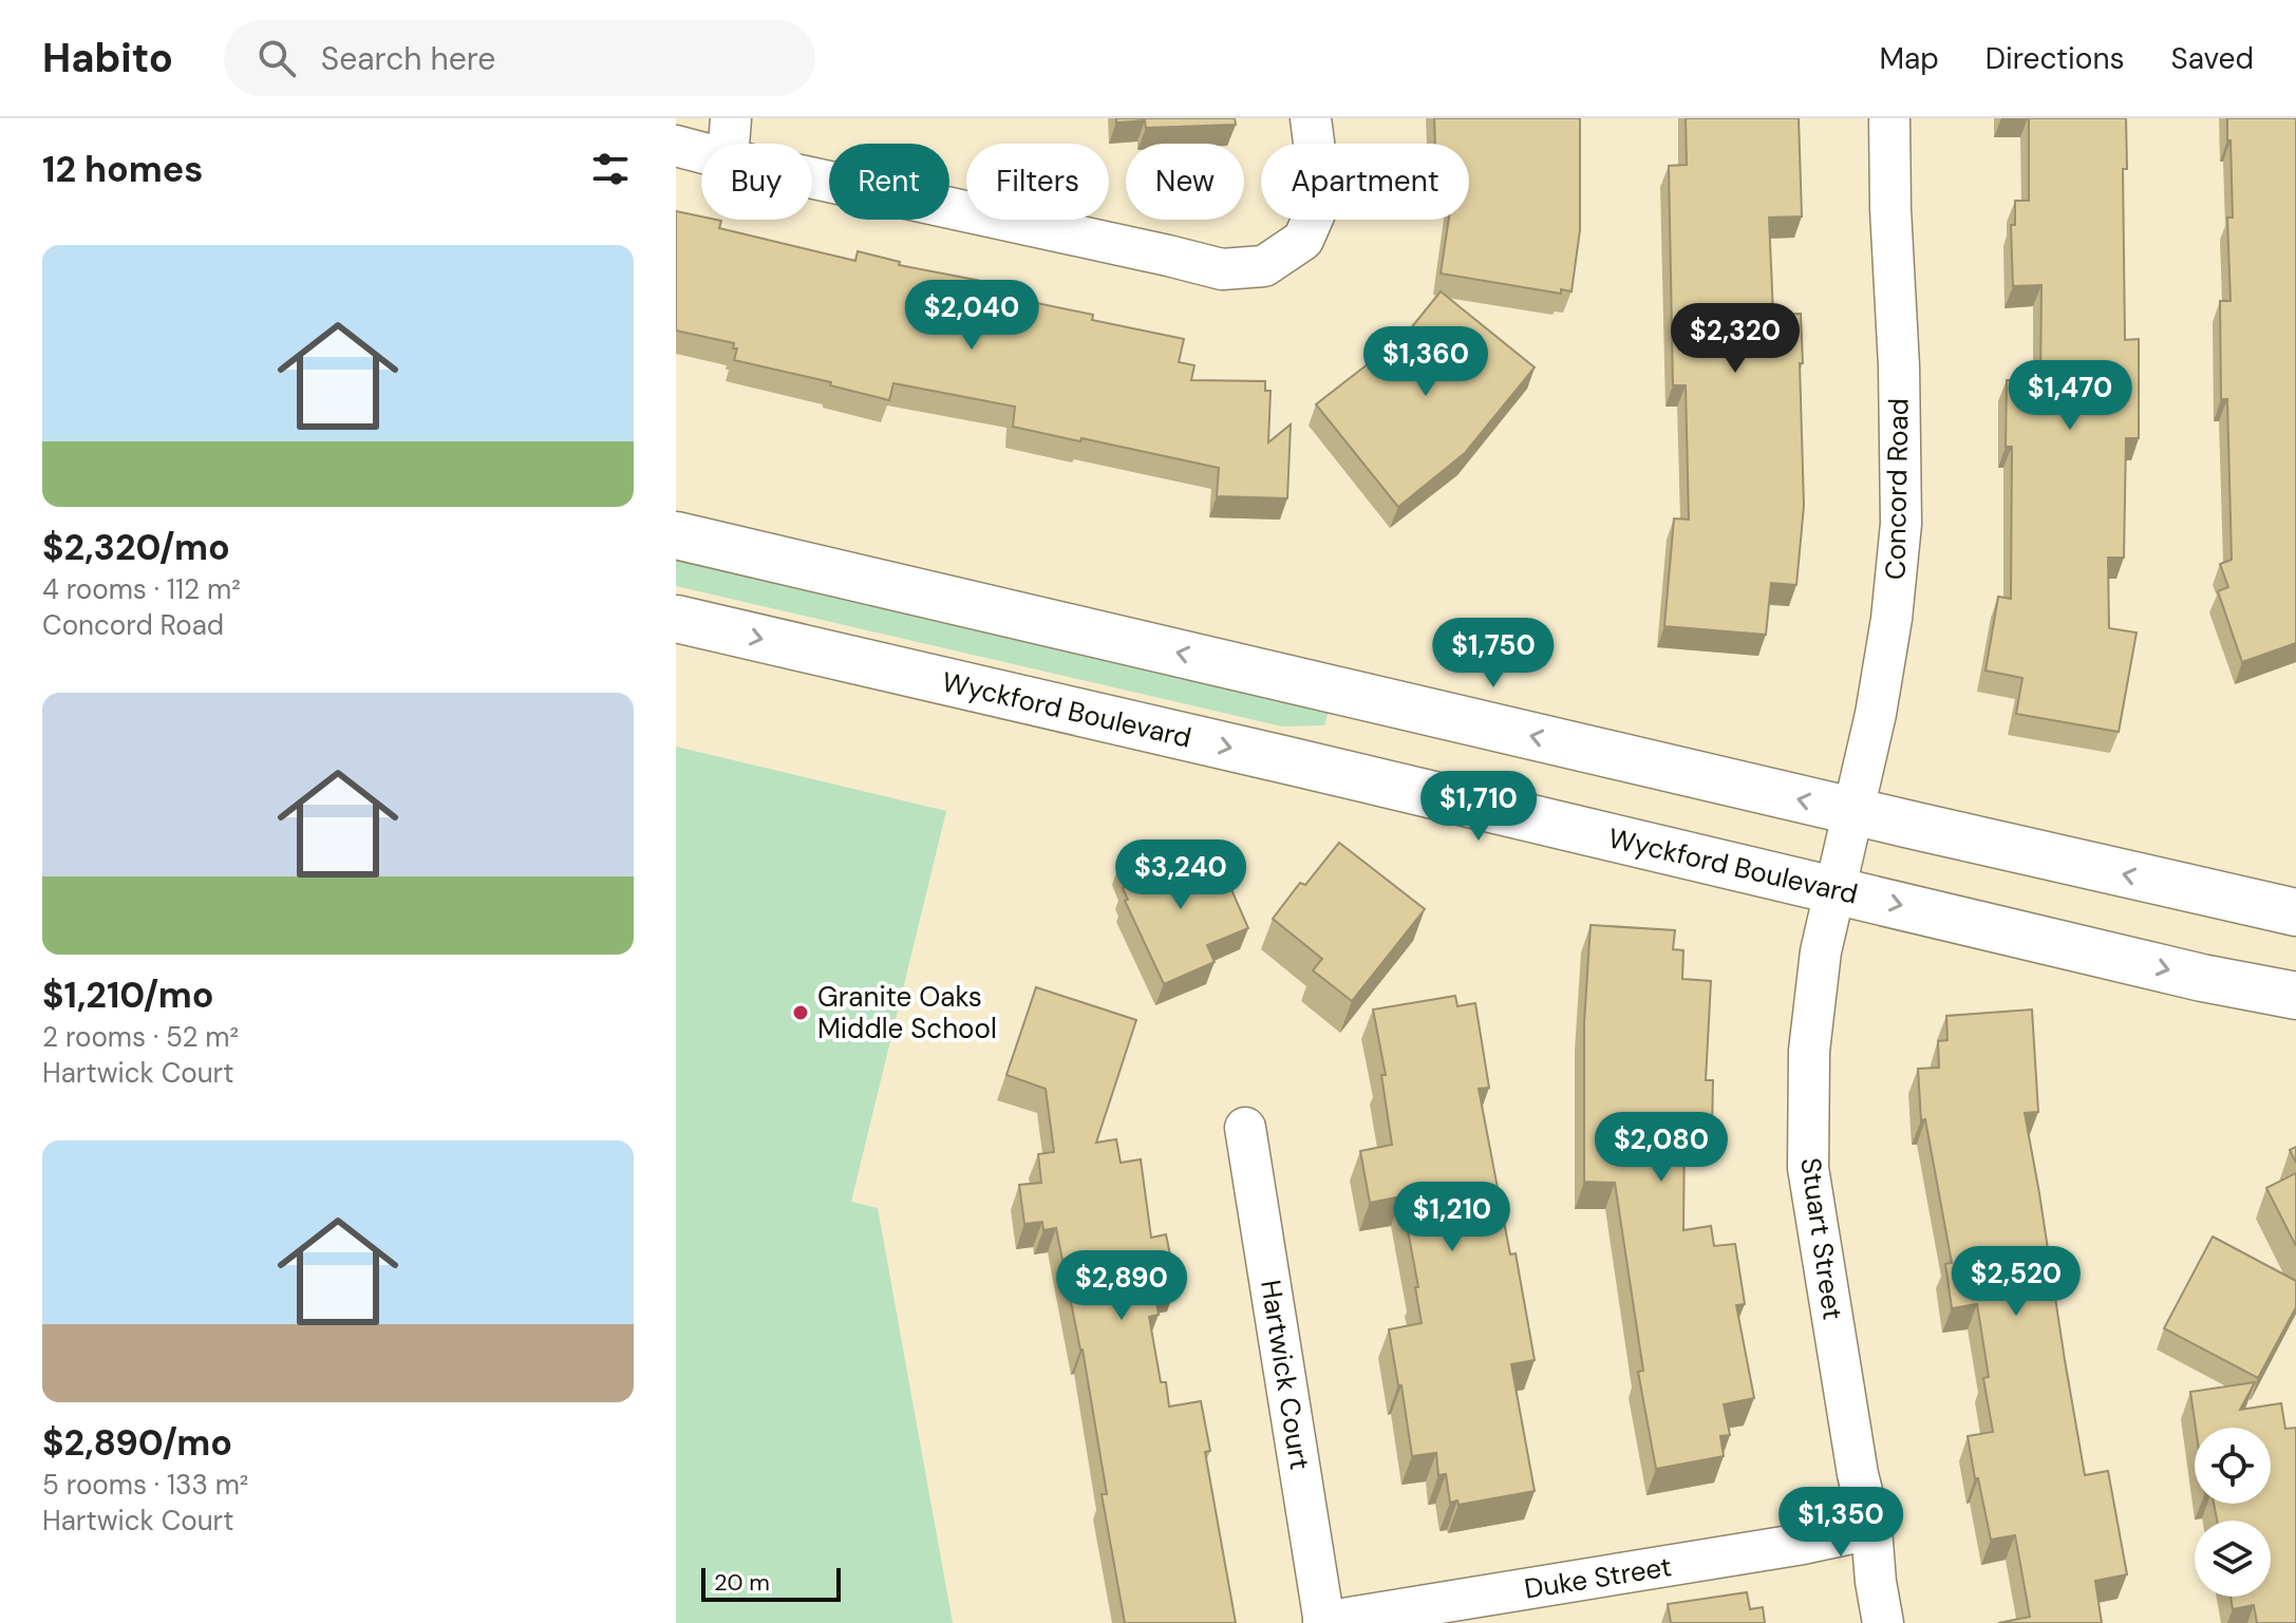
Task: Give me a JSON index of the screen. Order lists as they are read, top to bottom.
{
  "streets": {
    "street": [
      "Concord Road",
      "Wyckford Boulevard",
      "Stuart Street",
      "Hartwick Court",
      "Duke Street"
    ]
  },
  "crossings": [
    ["Concord Road", "Wyckford Boulevard"],
    ["Concord Road", "Stuart Street"],
    ["Wyckford Boulevard", "Stuart Street"],
    ["Stuart Street", "Duke Street"],
    ["Hartwick Court", "Duke Street"]
  ],
  "places": ["Granite Oaks Middle School"],
  "scale_bar": "20 m",
  "page": {
    "header": "Habito",
    "search": "Search here",
    "nav": ["Map", "Directions", "Saved"],
    "heading": "12 homes",
    "chip": [
      "Buy",
      "Rent",
      "Filters",
      "New",
      "Apartment"
    ],
    "list": [
      {
        "name": "$2,320/mo",
        "note": "4 rooms · 112 m² · Concord Road"
      },
      {
        "name": "$1,210/mo",
        "note": "2 rooms · 52 m² · Hartwick Court"
      },
      {
        "name": "$2,890/mo",
        "note": "5 rooms · 133 m² · Hartwick Court"
      }
    ],
    "price": [
      "$2,040",
      "$2,320",
      "$1,360",
      "$1,470",
      "$1,750",
      "$1,710",
      "$3,240",
      "$2,080",
      "$1,210",
      "$2,520",
      "$2,890",
      "$1,350"
    ],
    "scale": "20 m"
  }
}
